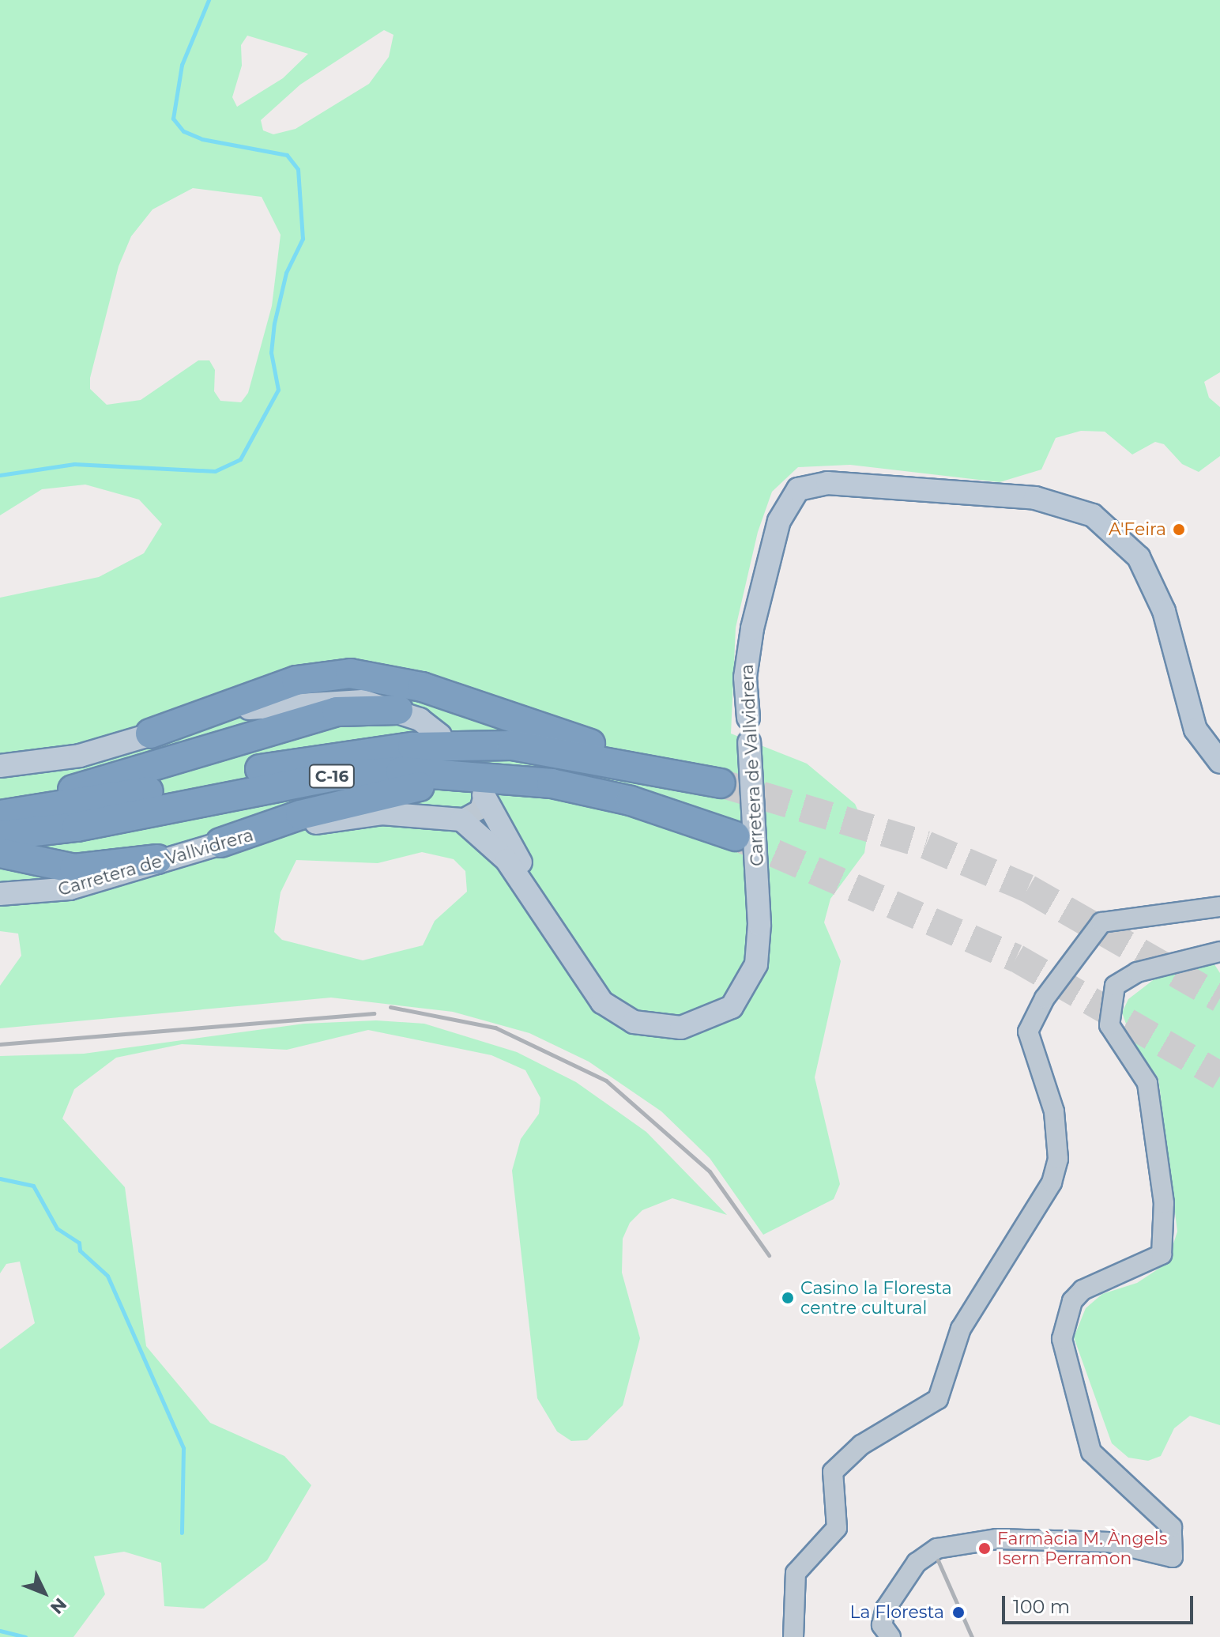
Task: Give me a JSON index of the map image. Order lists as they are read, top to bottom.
{
  "streets": {
    "highway": ["C-16"],
    "main road": ["Carretera de Vallvidrera"]
  },
  "places": [
    "A'Feira",
    "Casino la Floresta centre cultural",
    "Farmàcia M. Àngels Isern Perramon",
    "La Floresta"
  ],
  "scale_bar": "100 m",
  "north": "bottom right"
}
